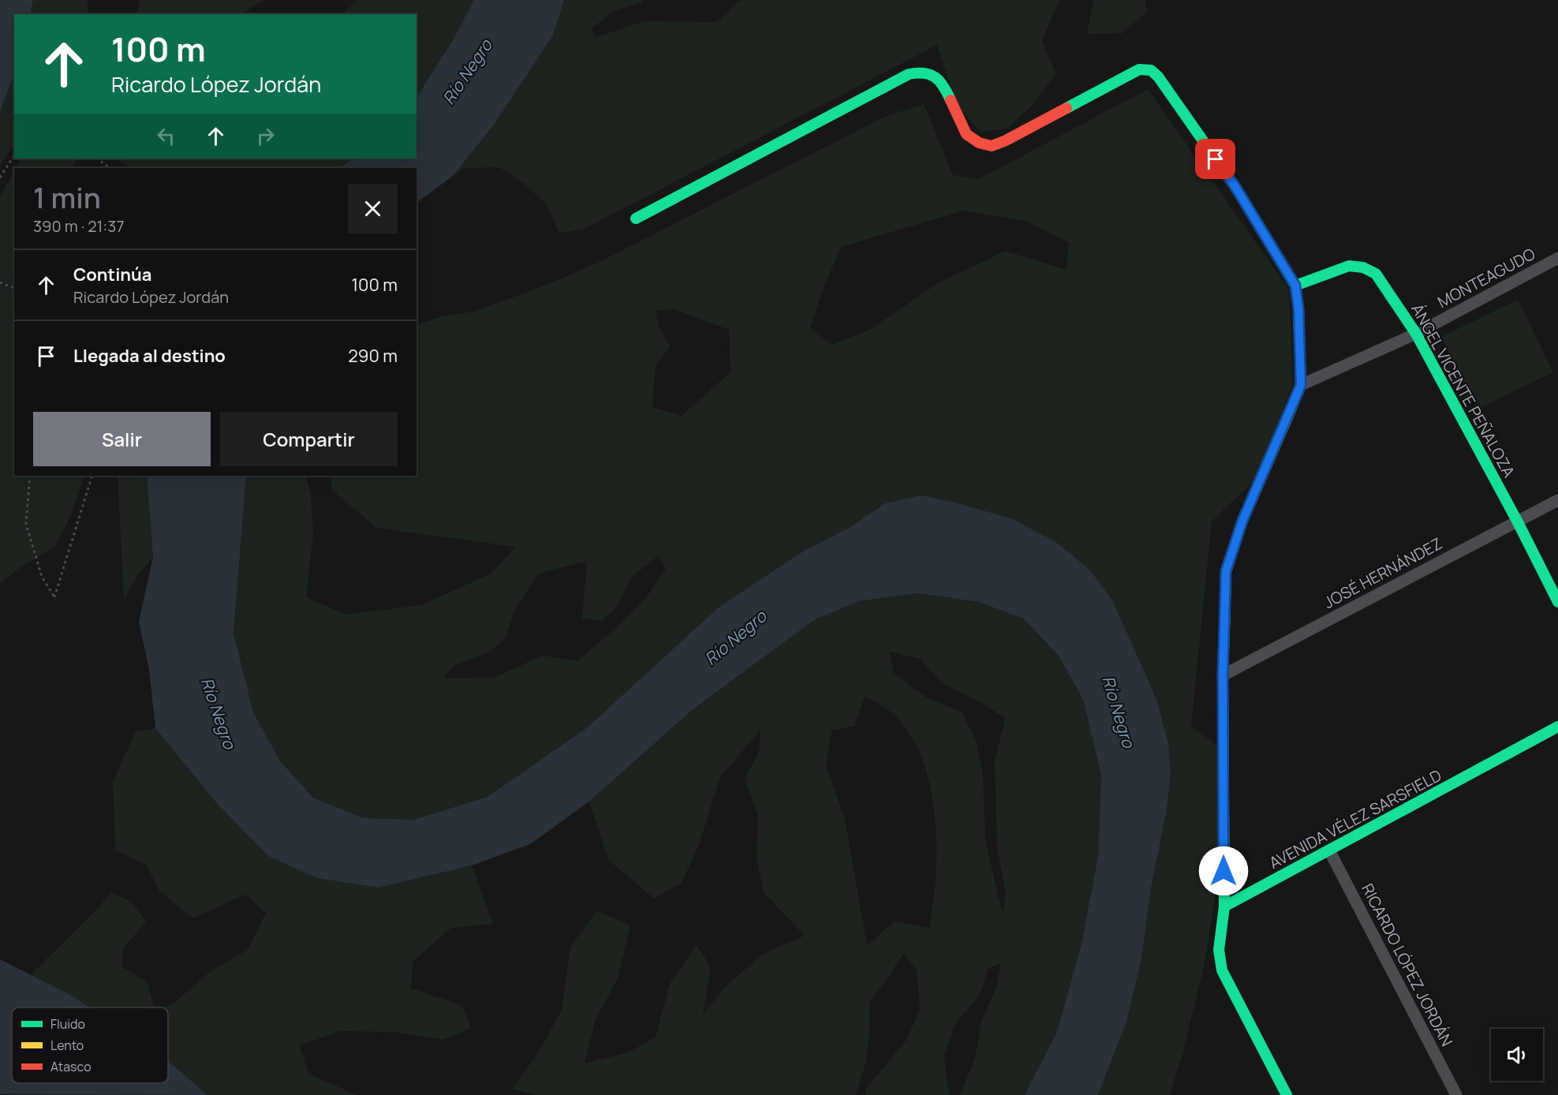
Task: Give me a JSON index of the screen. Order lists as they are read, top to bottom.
{
  "streets": {
    "street": [
      "MONTEAGUDO",
      "ÁNGEL VICENTE PEÑALOZA",
      "JOSÉ HERNÁNDEZ",
      "AVENIDA VÉLEZ SARSFIELD",
      "RICARDO LÓPEZ JORDÁN"
    ]
  },
  "crossings": [
    ["MONTEAGUDO", "ÁNGEL VICENTE PEÑALOZA"],
    ["ÁNGEL VICENTE PEÑALOZA", "JOSÉ HERNÁNDEZ"],
    ["AVENIDA VÉLEZ SARSFIELD", "RICARDO LÓPEZ JORDÁN"]
  ],
  "water": ["Río Negro"],
  "legend": ["Fluido", "Lento", "Atasco"],
  "page": {
    "turn": ["100 m", "Ricardo López Jordán"],
    "heading": ["1 min", "390 m · 21:37"],
    "list": [
      {
        "name": "Continúa",
        "note": "Ricardo López Jordán",
        "value": "100 m"
      },
      {
        "name": "Llegada al destino",
        "value": "290 m"
      }
    ],
    "buttons": ["Salir", "Compartir"]
  }
}
